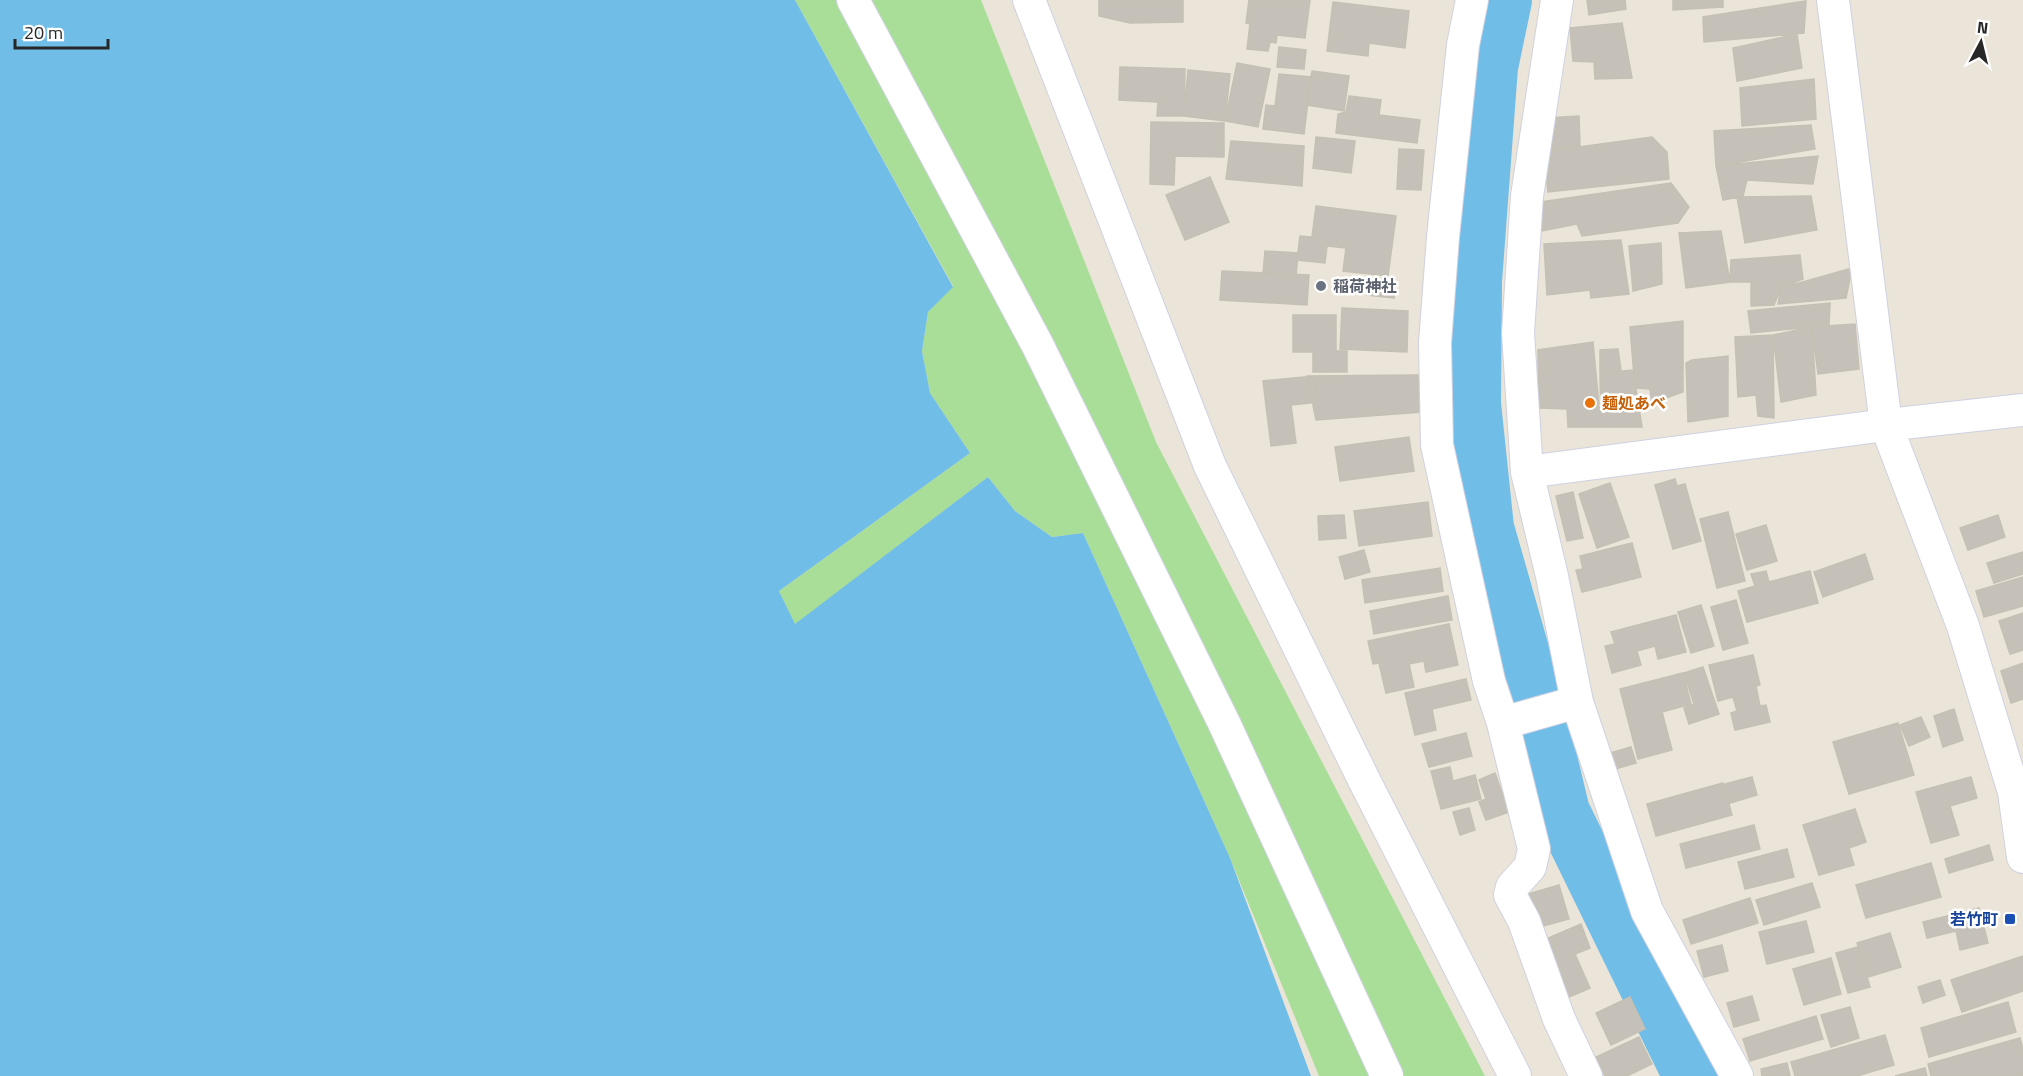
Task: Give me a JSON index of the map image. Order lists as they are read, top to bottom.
{
  "places": {
    "other": ["稲荷神社", "麺処あべ"],
    "transit": ["若竹町"]
  },
  "scale_bar": "20 m",
  "north": "top"
}
